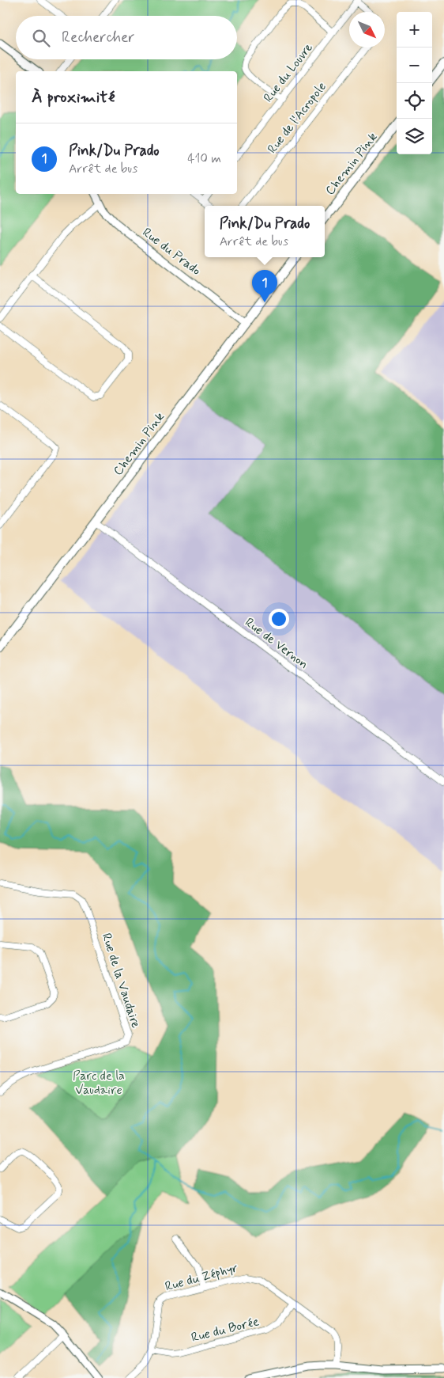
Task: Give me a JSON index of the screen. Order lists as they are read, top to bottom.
{
  "streets": {
    "main road": ["Chemin Pink"],
    "street": [
      "Rue du Louvre",
      "Rue de l'Acropole",
      "Rue du Prado",
      "Rue de Vernon",
      "Rue de la Vaudaire",
      "Rue du Zéphyr",
      "Rue du Borée"
    ]
  },
  "crossings": [
    ["Chemin Pink", "Rue du Prado"],
    ["Chemin Pink", "Rue de Vernon"],
    ["Rue du Zéphyr", "Rue du Borée"]
  ],
  "parks": ["Parc de la Vaudaire"],
  "north": "bottom right",
  "page": {
    "map_buttons": ["+", "−"],
    "search": "Rechercher",
    "heading": "À proximité",
    "list": [
      {
        "mark": "1",
        "name": "Pink/Du Prado",
        "note": "Arrêt de bus",
        "value": "410 m"
      }
    ],
    "popup": ["Pink/Du Prado", "Arrêt de bus"],
    "pins": "1"
  }
}
